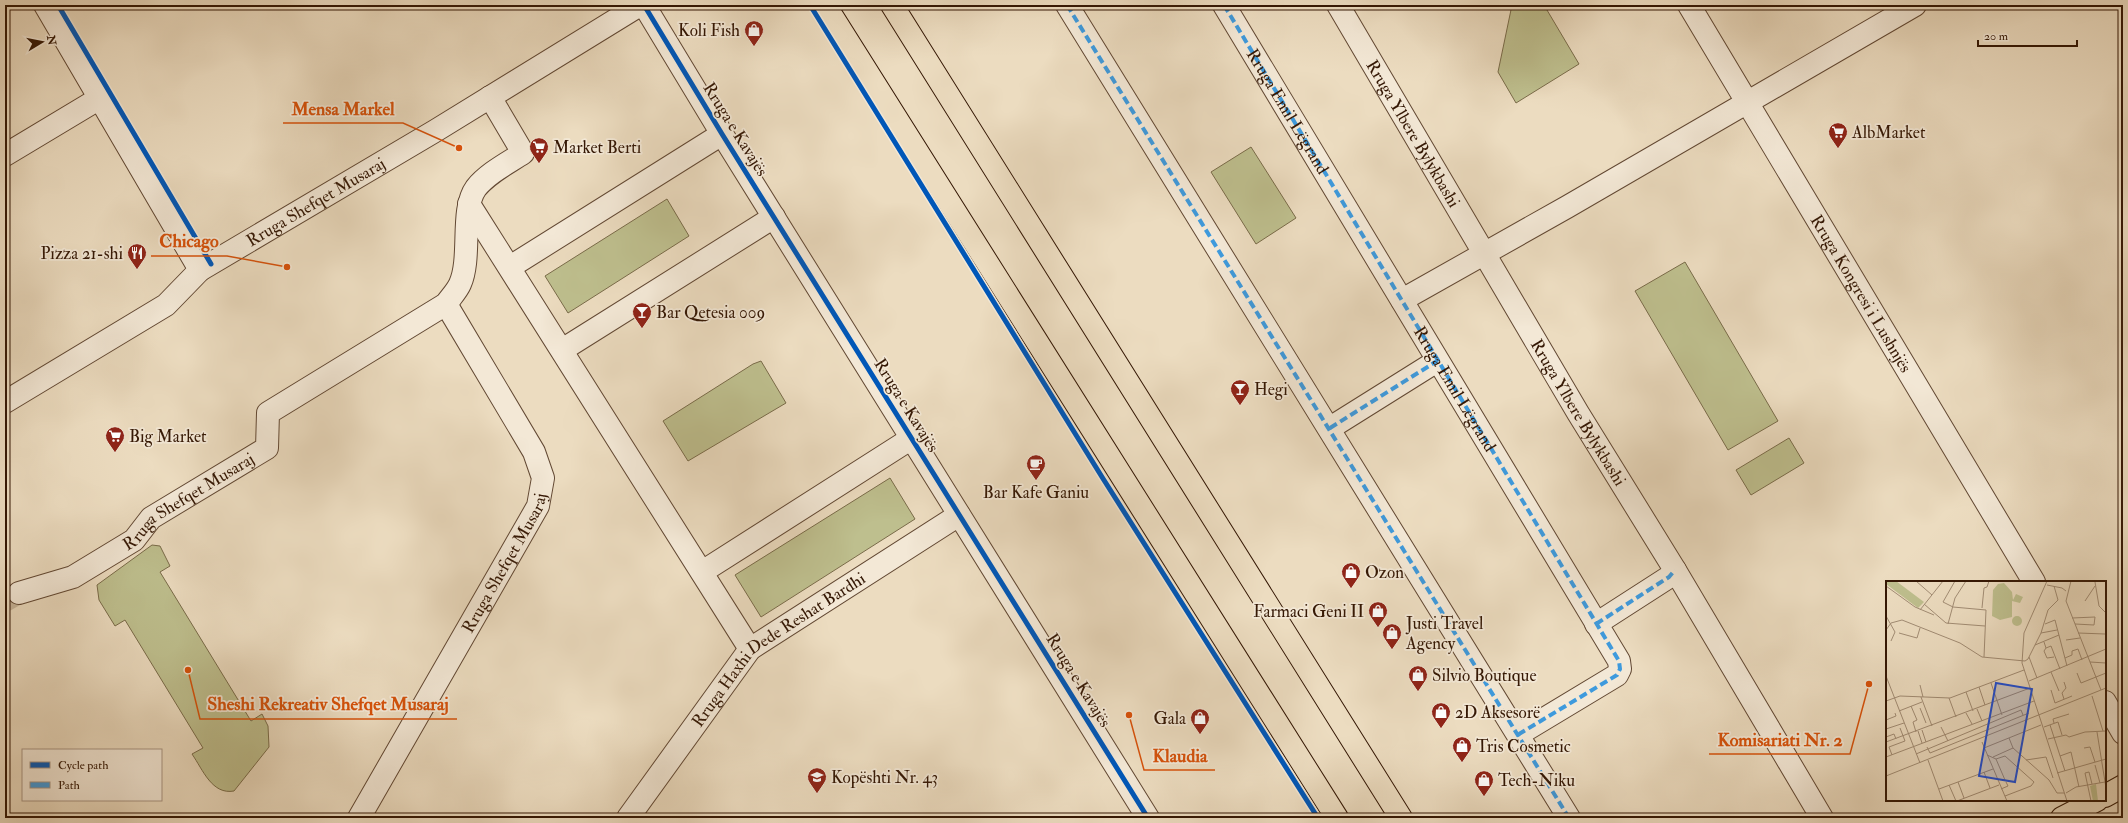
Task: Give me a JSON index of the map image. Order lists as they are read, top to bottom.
{
  "streets": {
    "street": [
      "Rruga Emil Lëgrand",
      "Rruga e Kavajës",
      "Rruga Ylbere Bylykbashi",
      "Rruga Shefqet Musaraj",
      "Rruga Kongresi i Lushnjës",
      "Rruga Haxhi Dede Reshat Bardhi"
    ]
  },
  "crossings": [
    ["Rruga e Kavajës", "Rruga Haxhi Dede Reshat Bardhi"]
  ],
  "places": {
    "shop": [
      "Koli Fish",
      "Ozon",
      "Farmaci Geni II",
      "Justi Travel Agency",
      "Silvio Boutique",
      "2D Aksesorë",
      "Gala",
      "Tris Cosmetic",
      "Tech-Niku"
    ],
    "other": [
      "Mensa Markel",
      "Chicago",
      "Sheshi Rekreativ Shefqet Musaraj",
      "Komisariati Nr. 2",
      "Klaudia"
    ],
    "supermarket": ["AlbMarket", "Market Berti", "Big Market"],
    "restaurant": ["Pizza 21-shi"],
    "bar": ["Bar Qetesia 009", "Hegi"],
    "cafe": ["Bar Kafe Ganiu"],
    "school or university": ["Kopështi Nr. 43"]
  },
  "legend": ["Cycle path", "Path"],
  "scale_bar": "20 m",
  "north": "right"
}
